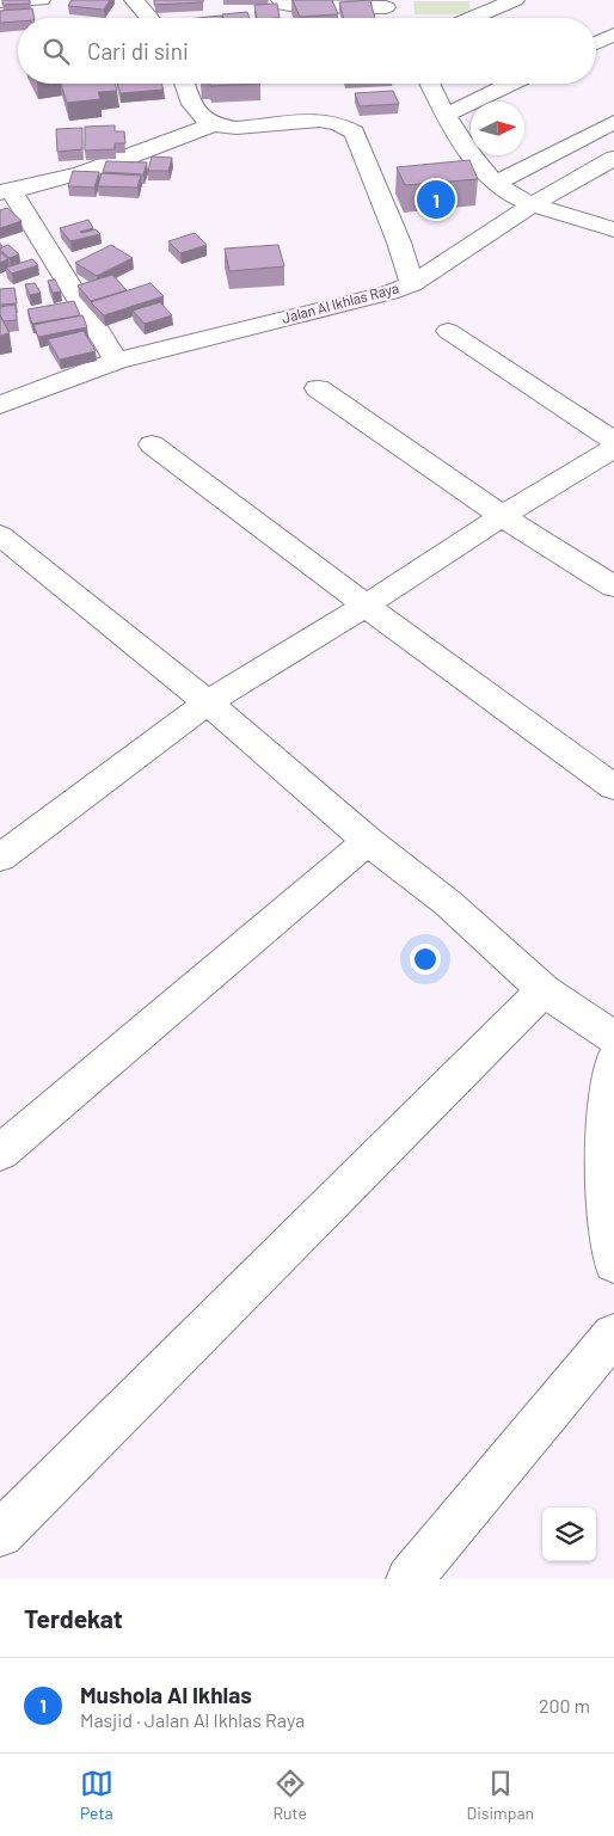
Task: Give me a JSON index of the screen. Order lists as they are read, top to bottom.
{
  "streets": {
    "street": ["Jalan Al Ikhlas Raya"]
  },
  "north": "right",
  "page": {
    "search": "Cari di sini",
    "pins": "1",
    "heading": "Terdekat",
    "list": [
      {
        "mark": "1",
        "name": "Mushola Al Ikhlas",
        "note": "Masjid · Jalan Al Ikhlas Raya",
        "value": "200 m"
      }
    ],
    "nav": ["Peta", "Rute", "Disimpan"]
  }
}
